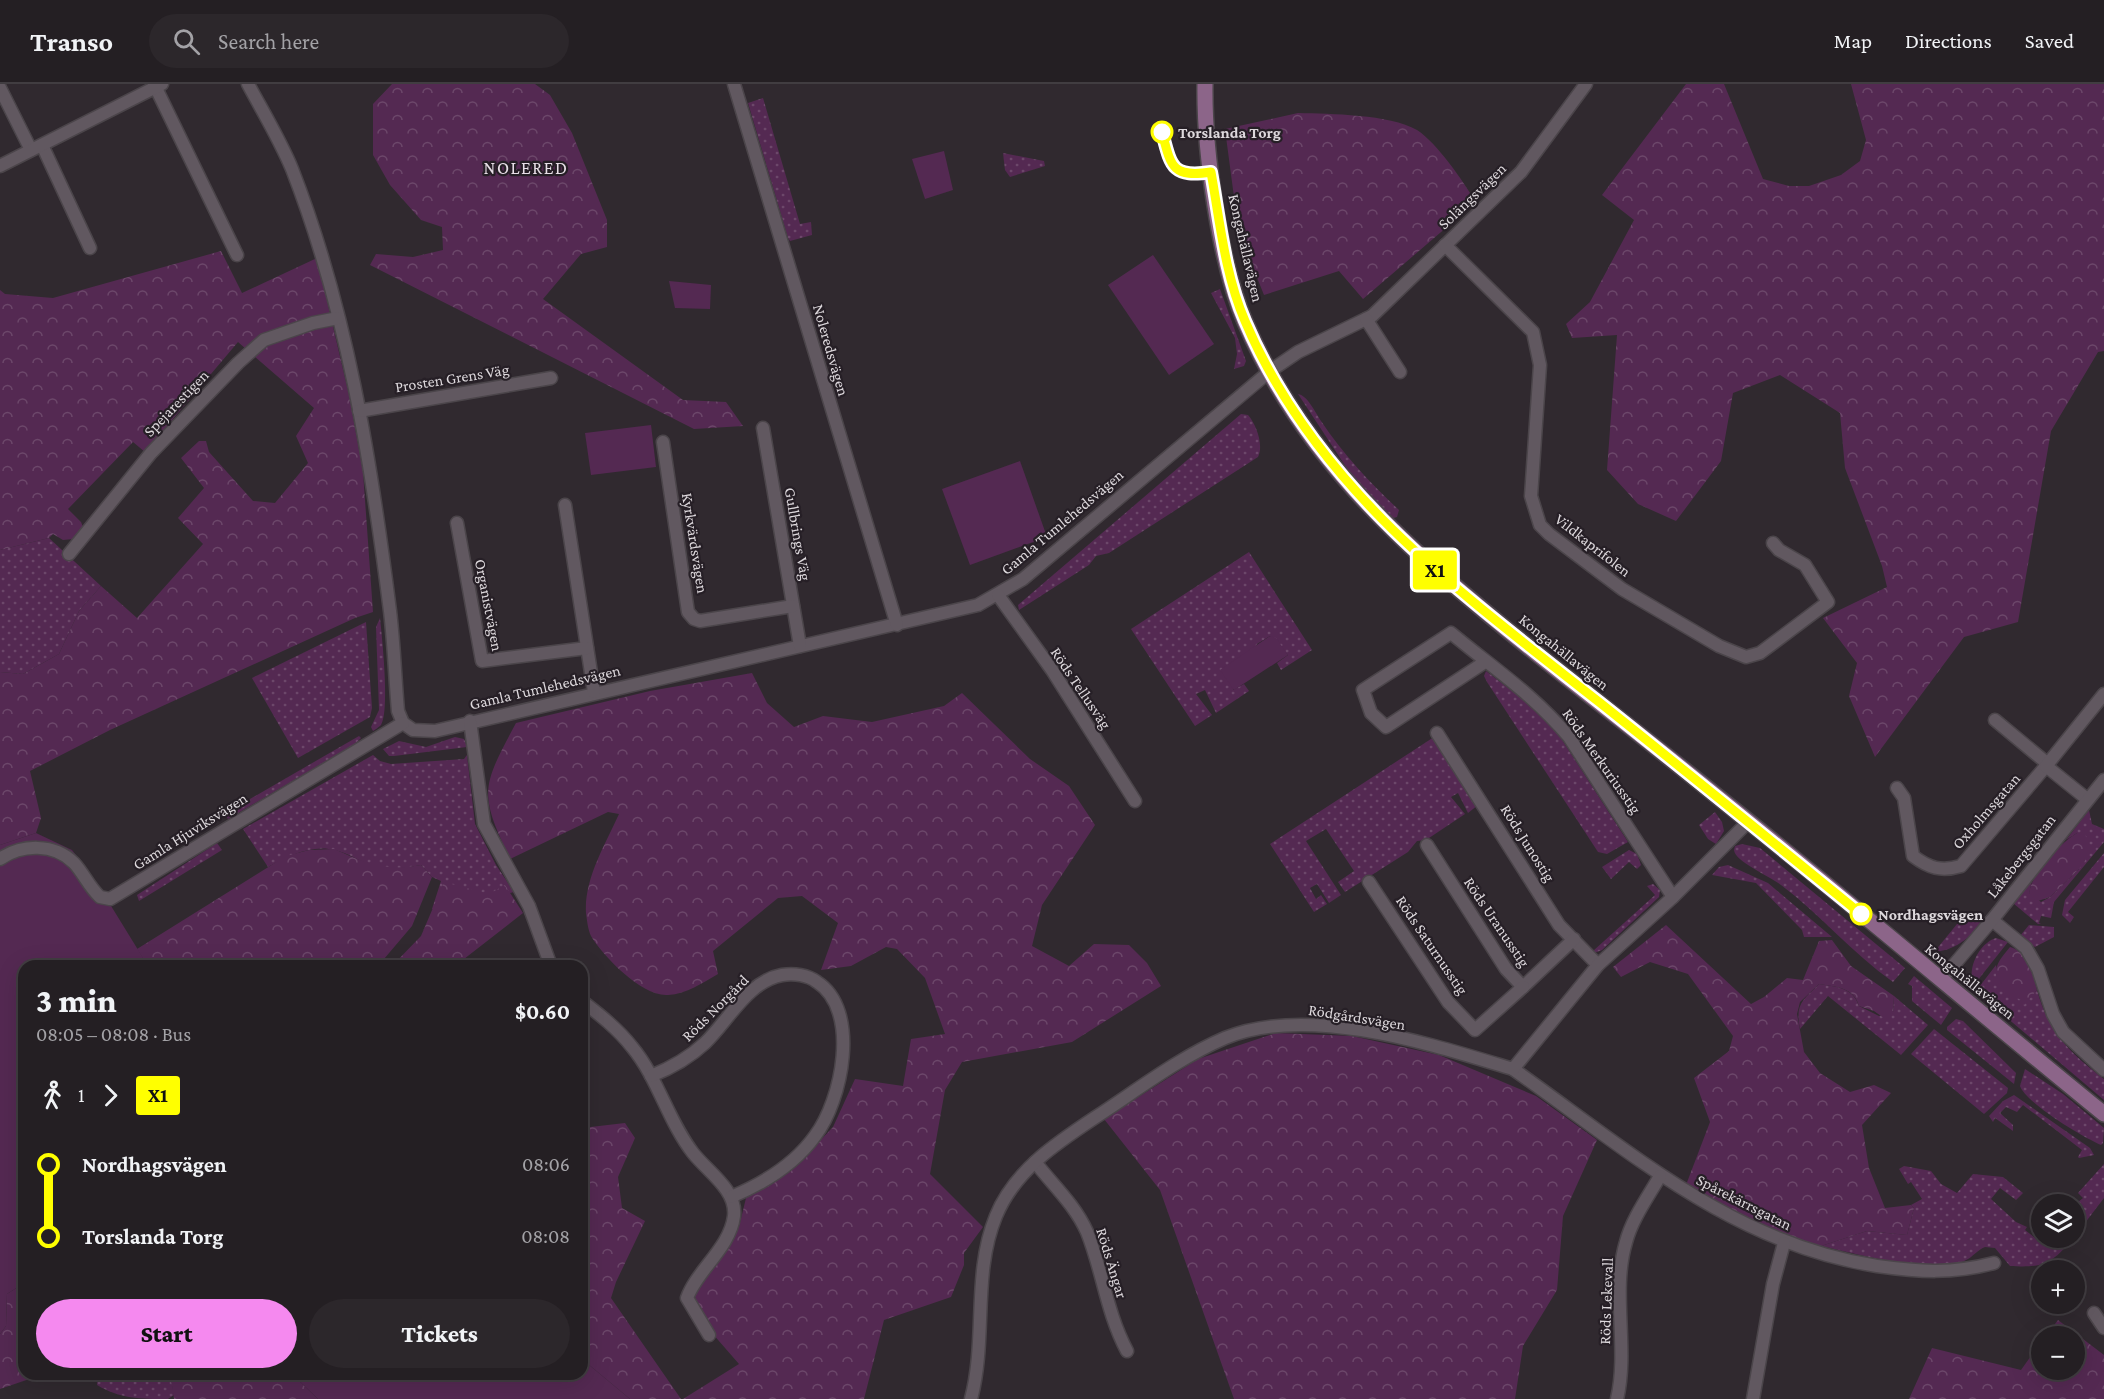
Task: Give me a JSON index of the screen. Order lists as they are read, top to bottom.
{
  "streets": {
    "street": [
      "Solängsvägen",
      "Kongahällavägen",
      "Noleredsvägen",
      "Prosten Grens Väg",
      "Spejarestigen",
      "Gamla Tumlehedsvägen",
      "Gullbrings Väg",
      "Kyrkvärdsvägen",
      "Vildkaprifolen",
      "Organistvägen",
      "Röds Tellusväg",
      "Röds Merkuriusstig",
      "Oxholmsgatan",
      "Gamla Hjuviksvägen",
      "Röds Junostig",
      "Låkebergsgatan",
      "Röds Uranusstig",
      "Röds Saturnusstig",
      "Röds Norgård",
      "Rödgårdsvägen",
      "Spårekärrsgatan",
      "Röds Ängar",
      "Röds Lekevall"
    ]
  },
  "crossings": [
    ["Solängsvägen", "Kongahällavägen"],
    ["Solängsvägen", "Gamla Tumlehedsvägen"],
    ["Solängsvägen", "Vildkaprifolen"],
    ["Kongahällavägen", "Gamla Tumlehedsvägen"],
    ["Kongahällavägen", "Låkebergsgatan"],
    ["Noleredsvägen", "Gamla Tumlehedsvägen"],
    ["Gamla Tumlehedsvägen", "Gullbrings Väg"],
    ["Gamla Tumlehedsvägen", "Röds Tellusväg"],
    ["Gamla Tumlehedsvägen", "Gamla Hjuviksvägen"],
    ["Gullbrings Väg", "Kyrkvärdsvägen"],
    ["Röds Junostig", "Röds Uranusstig"],
    ["Röds Uranusstig", "Röds Saturnusstig"],
    ["Rödgårdsvägen", "Spårekärrsgatan"],
    ["Rödgårdsvägen", "Röds Ängar"],
    ["Spårekärrsgatan", "Röds Lekevall"]
  ],
  "districts": ["NOLERED"],
  "places": ["Torslanda Torg", "Nordhagsvägen"],
  "lines": ["bus line X1"],
  "page": {
    "header": "Transo",
    "search": "Search here",
    "nav": ["Map", "Directions", "Saved"],
    "on_map": "X1",
    "heading": ["3 min", "08:05 – 08:08 · Bus", "$0.60"],
    "legs": ["1", "X1"],
    "list": [
      {
        "name": "Nordhagsvägen",
        "value": "08:06"
      },
      {
        "name": "Torslanda Torg",
        "value": "08:08"
      }
    ],
    "map_buttons": ["+", "−"],
    "buttons": ["Start", "Tickets"]
  }
}
